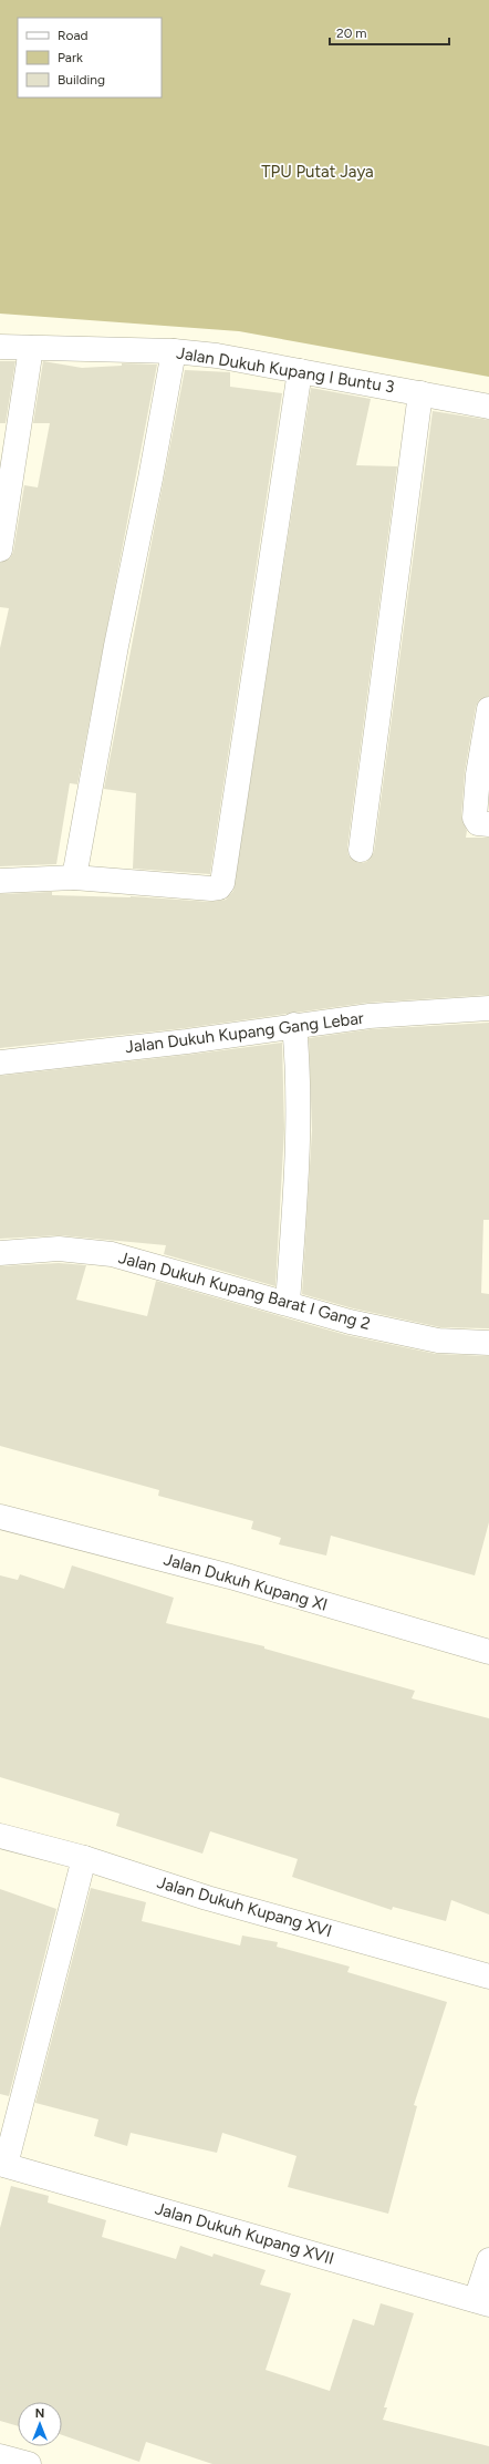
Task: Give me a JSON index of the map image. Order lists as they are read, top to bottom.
{
  "streets": {
    "street": [
      "Jalan Dukuh Kupang I Buntu 3",
      "Jalan Dukuh Kupang Gang Lebar",
      "Jalan Dukuh Kupang Barat I Gang 2",
      "Jalan Dukuh Kupang XI",
      "Jalan Dukuh Kupang XVI",
      "Jalan Dukuh Kupang XVII"
    ]
  },
  "parks": ["TPU Putat Jaya"],
  "legend": ["Road", "Park", "Building"],
  "scale_bar": "20 m",
  "north": "top"
}
